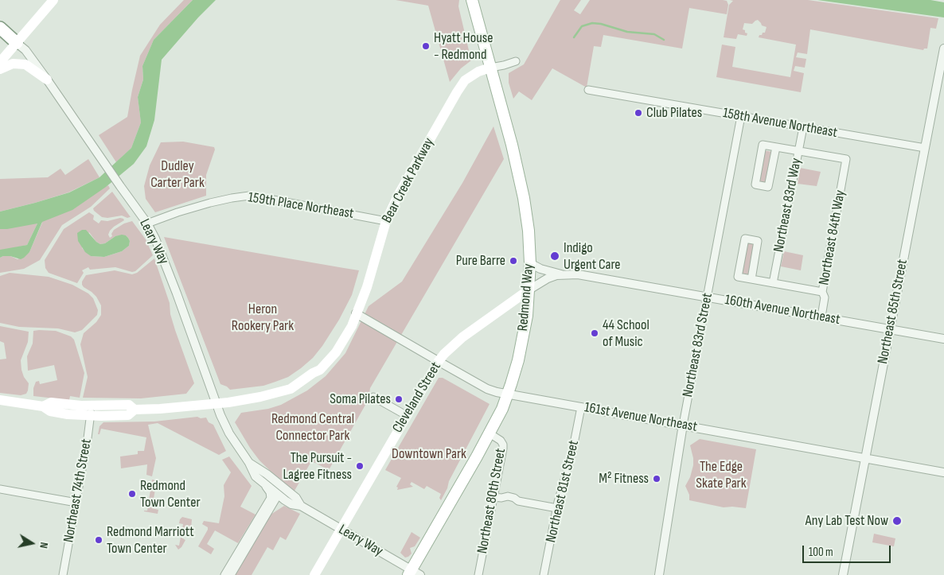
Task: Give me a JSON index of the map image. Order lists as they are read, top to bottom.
{
  "streets": {
    "main road": ["Bear Creek Parkway", "Redmond Way", "Cleveland Street"],
    "street": [
      "158th Avenue Northeast",
      "Northeast 83rd Way",
      "159th Place Northeast",
      "Northeast 84th Way",
      "Leary Way",
      "160th Avenue Northeast",
      "Northeast 85th Street",
      "Northeast 83rd Street",
      "161st Avenue Northeast",
      "Northeast 74th Street",
      "Northeast 81st Street",
      "Northeast 80th Street"
    ]
  },
  "crossings": [
    ["158th Avenue Northeast", "Northeast 83rd Way"],
    ["158th Avenue Northeast", "Northeast 85th Street"],
    ["158th Avenue Northeast", "Northeast 83rd Street"],
    ["Bear Creek Parkway", "159th Place Northeast"],
    ["Bear Creek Parkway", "Leary Way"],
    ["Bear Creek Parkway", "Redmond Way"],
    ["Bear Creek Parkway", "161st Avenue Northeast"],
    ["Bear Creek Parkway", "Northeast 74th Street"],
    ["Northeast 83rd Way", "Northeast 84th Way"],
    ["159th Place Northeast", "Leary Way"],
    ["Northeast 84th Way", "160th Avenue Northeast"],
    ["Leary Way", "Redmond Way"],
    ["Leary Way", "Cleveland Street"],
    ["Redmond Way", "160th Avenue Northeast"],
    ["Redmond Way", "Cleveland Street"],
    ["Redmond Way", "161st Avenue Northeast"],
    ["Redmond Way", "Northeast 80th Street"],
    ["160th Avenue Northeast", "Northeast 85th Street"],
    ["160th Avenue Northeast", "Northeast 83rd Street"],
    ["160th Avenue Northeast", "Cleveland Street"],
    ["Northeast 85th Street", "161st Avenue Northeast"],
    ["Northeast 83rd Street", "161st Avenue Northeast"],
    ["Cleveland Street", "161st Avenue Northeast"],
    ["161st Avenue Northeast", "Northeast 81st Street"]
  ],
  "parks": [
    "Dudley Carter Park",
    "Heron Rookery Park",
    "Redmond Central Connector Park",
    "Downtown Park",
    "The Edge Skate Park"
  ],
  "places": [
    "Hyatt House - Redmond",
    "Club Pilates",
    "Indigo Urgent Care",
    "Pure Barre",
    "44 School of Music",
    "Soma Pilates",
    "The Pursuit - Lagree Fitness",
    "M² Fitness",
    "Redmond Town Center",
    "Any Lab Test Now",
    "Redmond Marriott Town Center"
  ],
  "scale_bar": "100 m",
  "north": "right"
}
